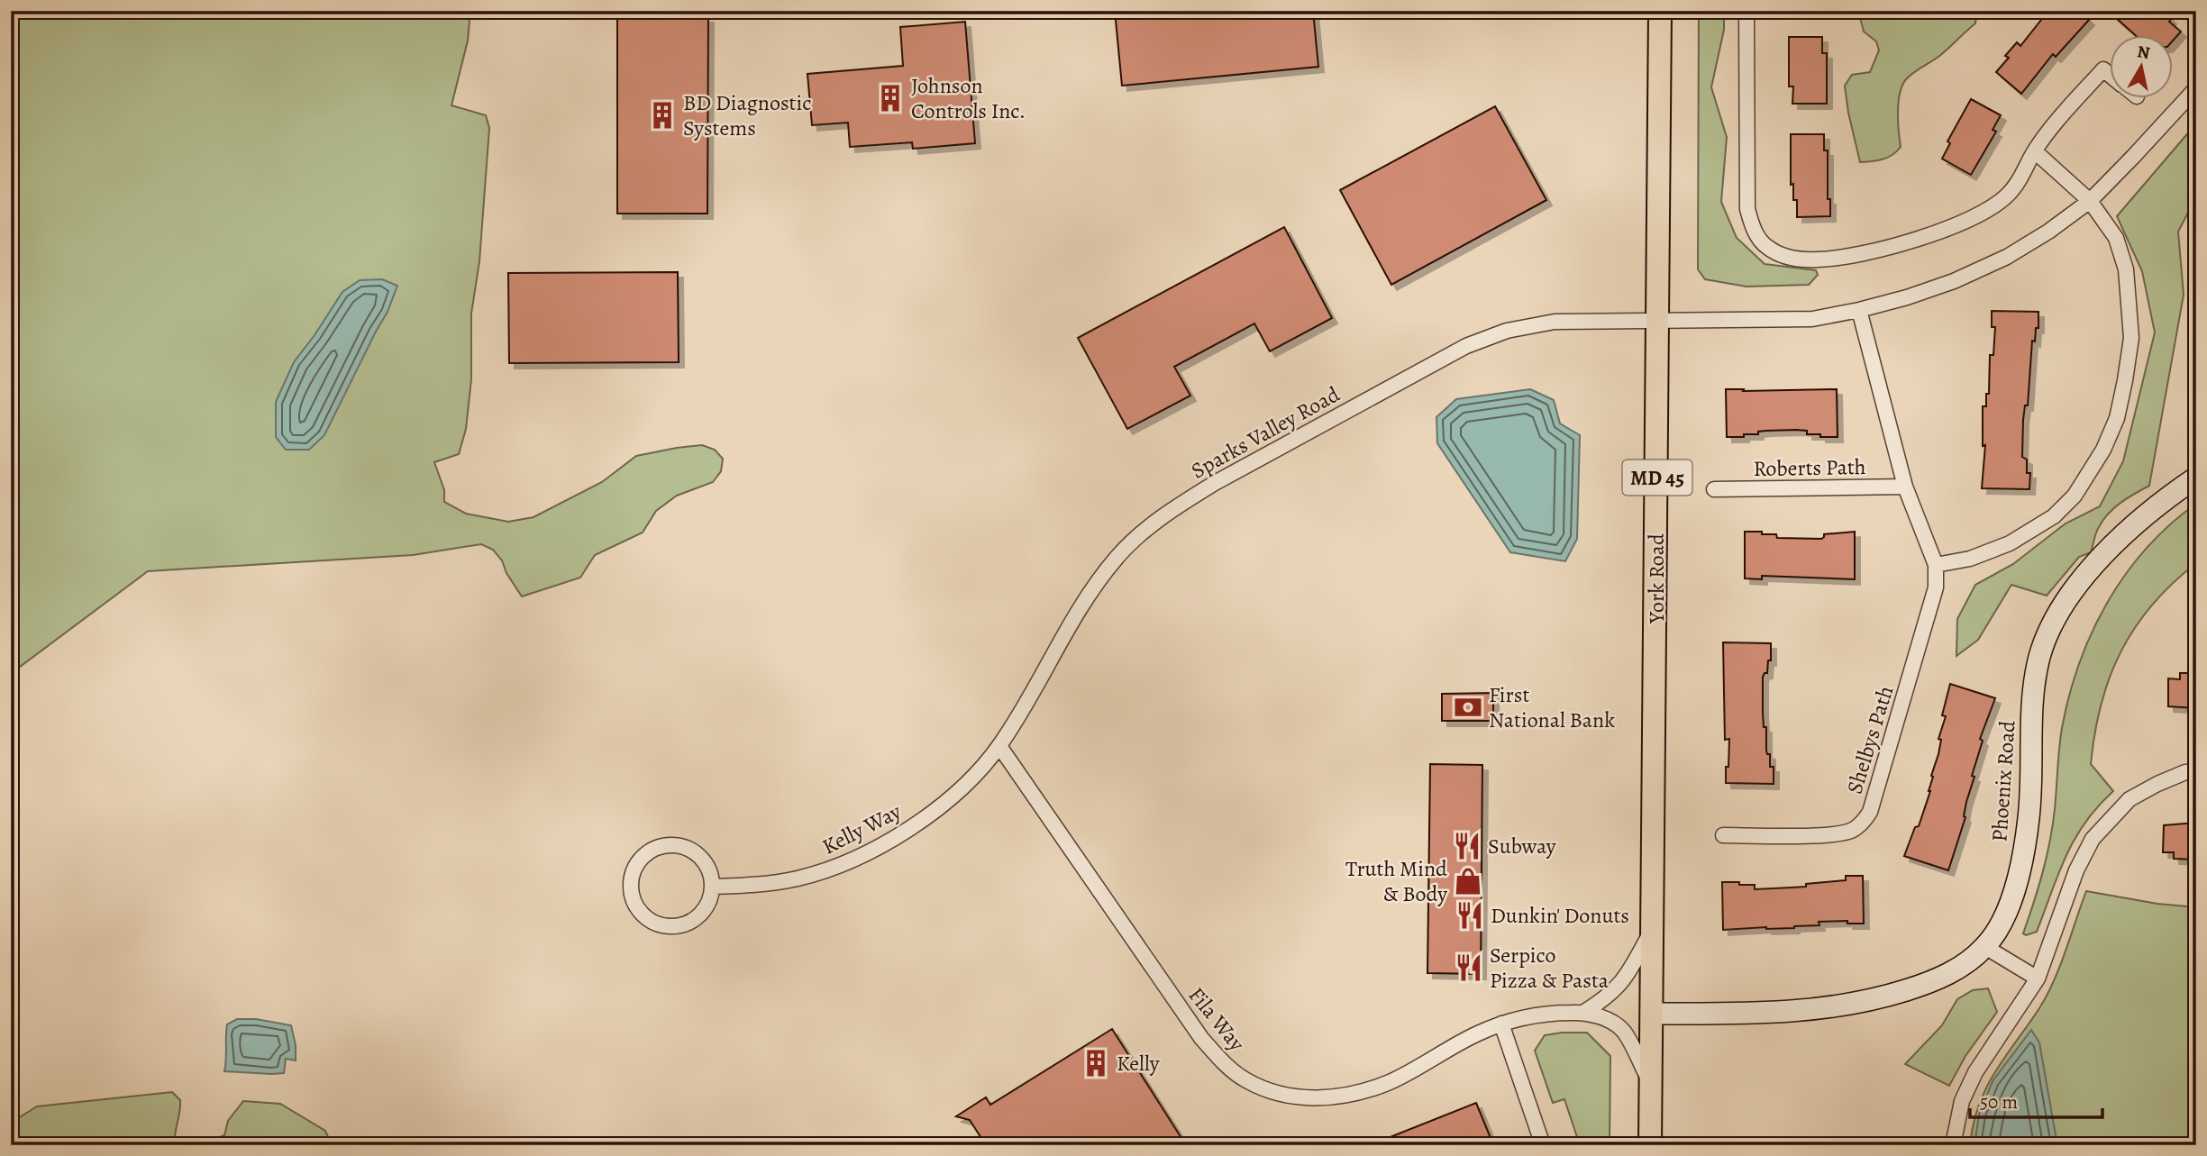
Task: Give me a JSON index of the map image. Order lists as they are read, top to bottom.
{
  "streets": {
    "main road": ["MD 45", "York Road"],
    "street": [
      "Sparks Valley Road",
      "Roberts Path",
      "Shelbys Path",
      "Phoenix Road",
      "Kelly Way",
      "Fila Way"
    ]
  },
  "crossings": [
    ["Sparks Valley Road", "Roberts Path"],
    ["Sparks Valley Road", "York Road"],
    ["Sparks Valley Road", "Kelly Way"],
    ["Sparks Valley Road", "Fila Way"],
    ["Roberts Path", "Shelbys Path"],
    ["York Road", "Phoenix Road"],
    ["York Road", "Fila Way"],
    ["Kelly Way", "Fila Way"]
  ],
  "places": {
    "building": ["Johnson Controls Inc.", "BD Diagnostic Systems", "Kelly"],
    "bank": ["First National Bank"],
    "restaurant": ["Subway", "Dunkin' Donuts", "Serpico Pizza & Pasta"],
    "shop": ["Truth Mind & Body"]
  },
  "scale_bar": "50 m",
  "north": "top"
}
